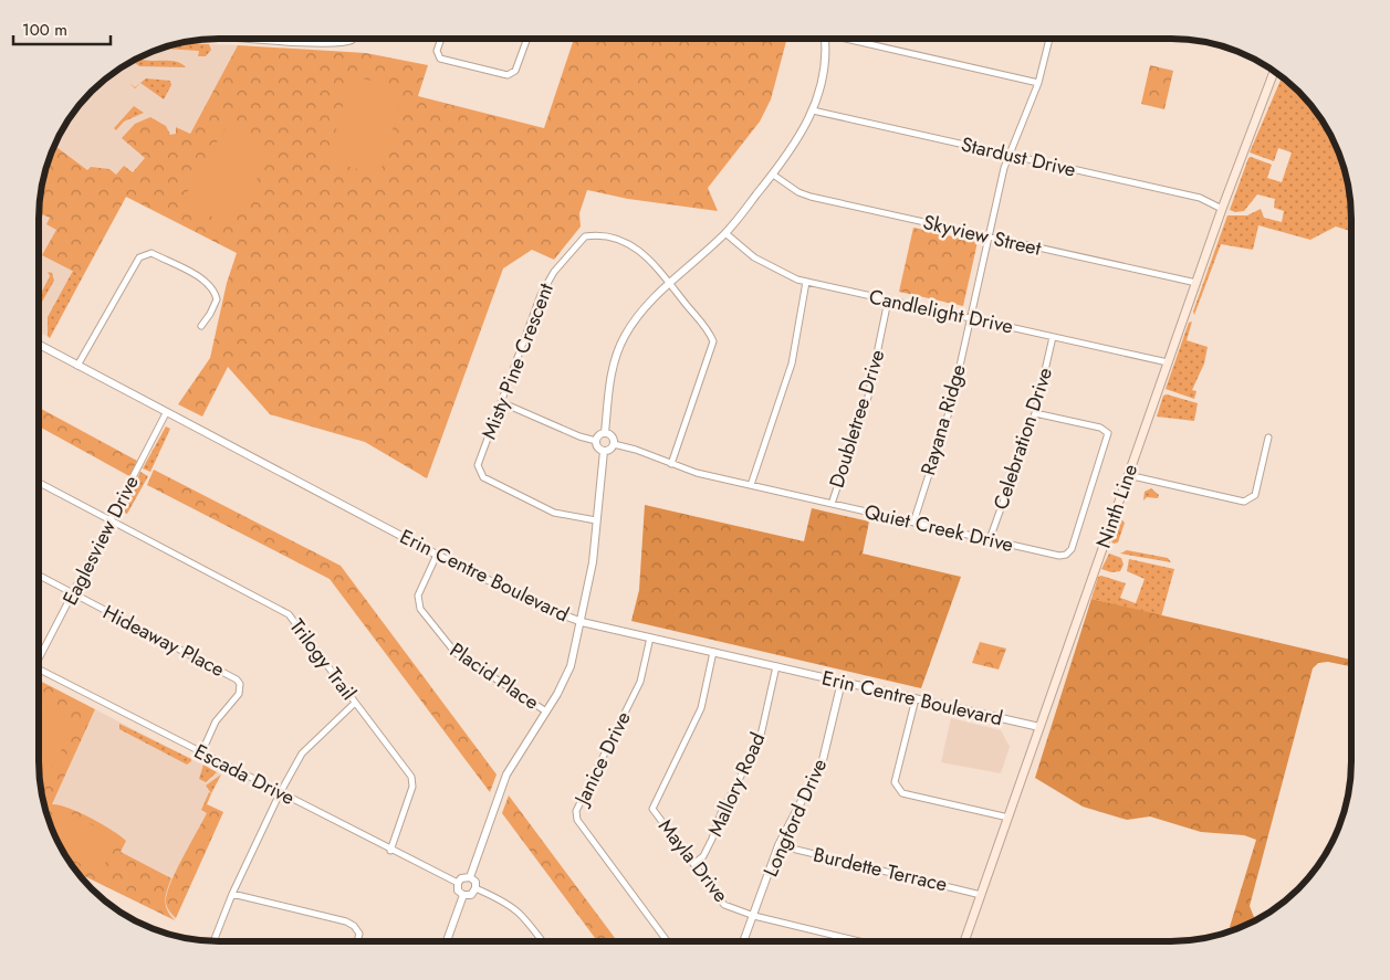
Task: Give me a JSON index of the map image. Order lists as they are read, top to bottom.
{
  "streets": {
    "main road": ["Ninth Line"],
    "street": [
      "Stardust Drive",
      "Skyview Street",
      "Candlelight Drive",
      "Misty Pine Crescent",
      "Doubletree Drive",
      "Rayana Ridge",
      "Celebration Drive",
      "Quiet Creek Drive",
      "Eaglesview Drive",
      "Erin Centre Boulevard",
      "Hideaway Place",
      "Trilogy Trail",
      "Placid Place",
      "Janice Drive",
      "Escada Drive",
      "Mallory Road",
      "Longford Drive",
      "Mayla Drive",
      "Burdette Terrace"
    ]
  },
  "crossings": [
    ["Stardust Drive", "Rayana Ridge"],
    ["Stardust Drive", "Ninth Line"],
    ["Skyview Street", "Rayana Ridge"],
    ["Skyview Street", "Ninth Line"],
    ["Candlelight Drive", "Doubletree Drive"],
    ["Candlelight Drive", "Rayana Ridge"],
    ["Candlelight Drive", "Celebration Drive"],
    ["Candlelight Drive", "Ninth Line"],
    ["Misty Pine Crescent", "Quiet Creek Drive"],
    ["Doubletree Drive", "Quiet Creek Drive"],
    ["Rayana Ridge", "Quiet Creek Drive"],
    ["Celebration Drive", "Quiet Creek Drive"],
    ["Ninth Line", "Erin Centre Boulevard"],
    ["Ninth Line", "Burdette Terrace"],
    ["Eaglesview Drive", "Erin Centre Boulevard"],
    ["Eaglesview Drive", "Hideaway Place"],
    ["Eaglesview Drive", "Trilogy Trail"],
    ["Erin Centre Boulevard", "Placid Place"],
    ["Erin Centre Boulevard", "Janice Drive"],
    ["Erin Centre Boulevard", "Mallory Road"],
    ["Erin Centre Boulevard", "Longford Drive"],
    ["Erin Centre Boulevard", "Mayla Drive"],
    ["Hideaway Place", "Escada Drive"],
    ["Trilogy Trail", "Escada Drive"],
    ["Mallory Road", "Mayla Drive"],
    ["Longford Drive", "Mayla Drive"],
    ["Longford Drive", "Burdette Terrace"]
  ],
  "scale_bar": "100 m"
}
